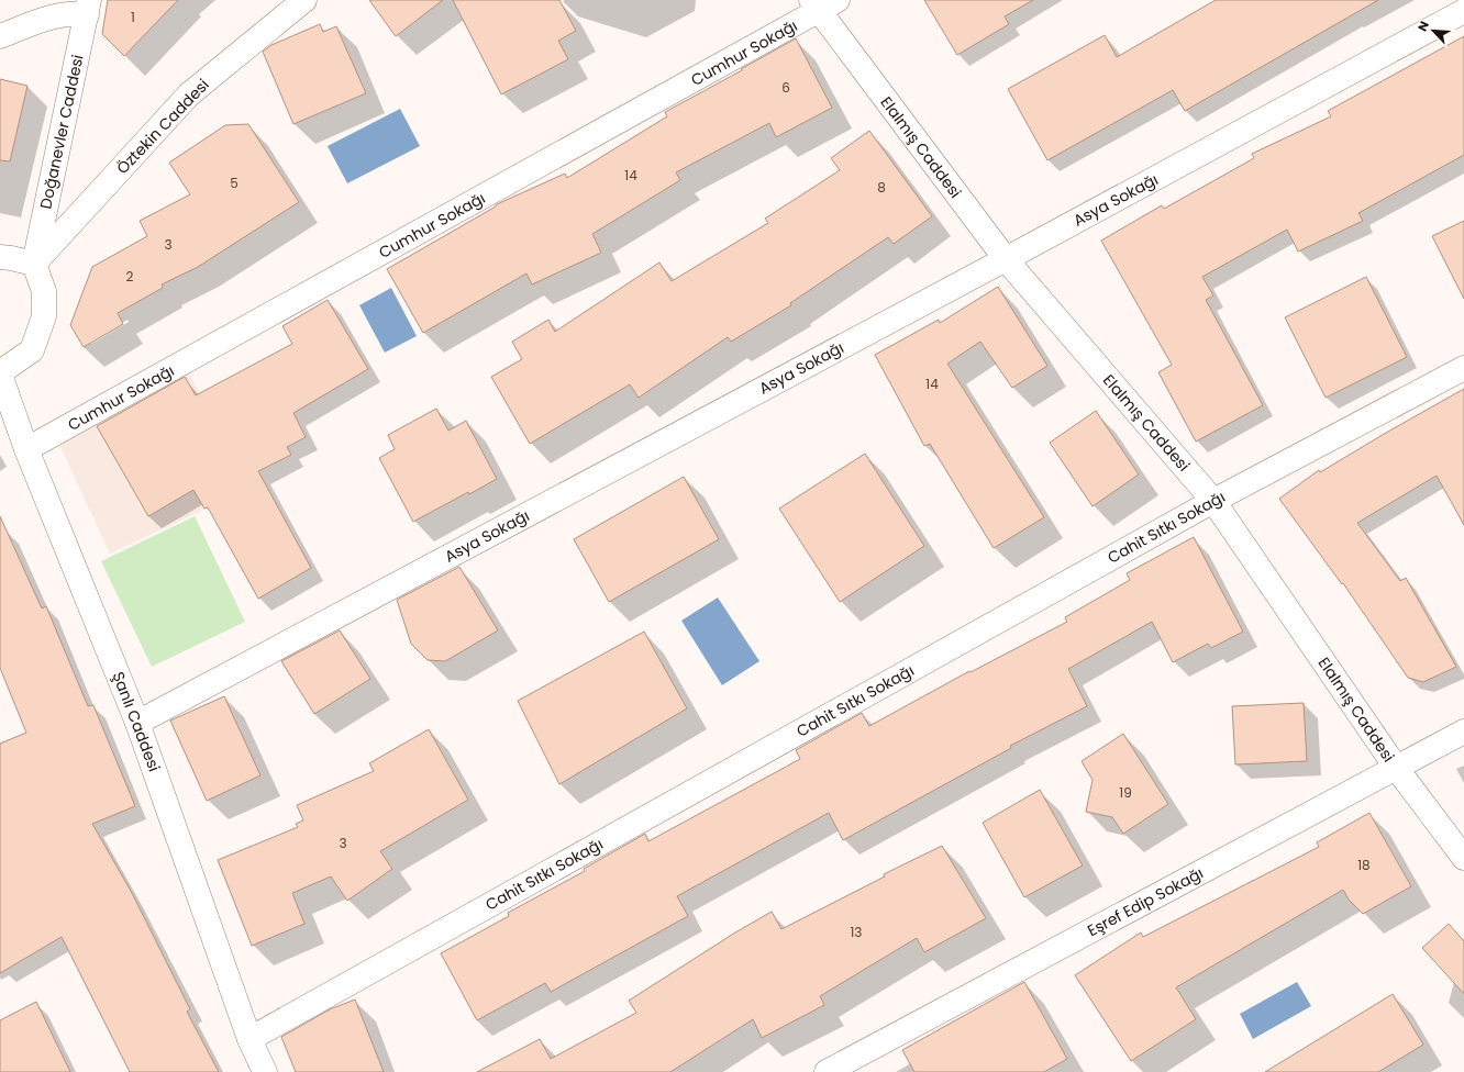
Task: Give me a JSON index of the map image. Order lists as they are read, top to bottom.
{
  "streets": {
    "street": [
      "Cumhur Sokağı",
      "Öztekin Caddesi",
      "Doğanevler Caddesi",
      "Elalmış Caddesi",
      "Asya Sokağı",
      "Cahit Sıtkı Sokağı",
      "Şanlı Caddesi",
      "Eşref Edip Sokağı"
    ]
  },
  "crossings": [
    ["Cumhur Sokağı", "Elalmış Caddesi"],
    ["Cumhur Sokağı", "Şanlı Caddesi"],
    ["Öztekin Caddesi", "Doğanevler Caddesi"],
    ["Elalmış Caddesi", "Asya Sokağı"],
    ["Elalmış Caddesi", "Cahit Sıtkı Sokağı"],
    ["Elalmış Caddesi", "Eşref Edip Sokağı"],
    ["Asya Sokağı", "Şanlı Caddesi"],
    ["Cahit Sıtkı Sokağı", "Şanlı Caddesi"]
  ],
  "house_numbers": [
    "1",
    "6",
    "14",
    "5",
    "8",
    "3",
    "2",
    "14",
    "19",
    "3",
    "18",
    "13"
  ],
  "north": "top left"
}
